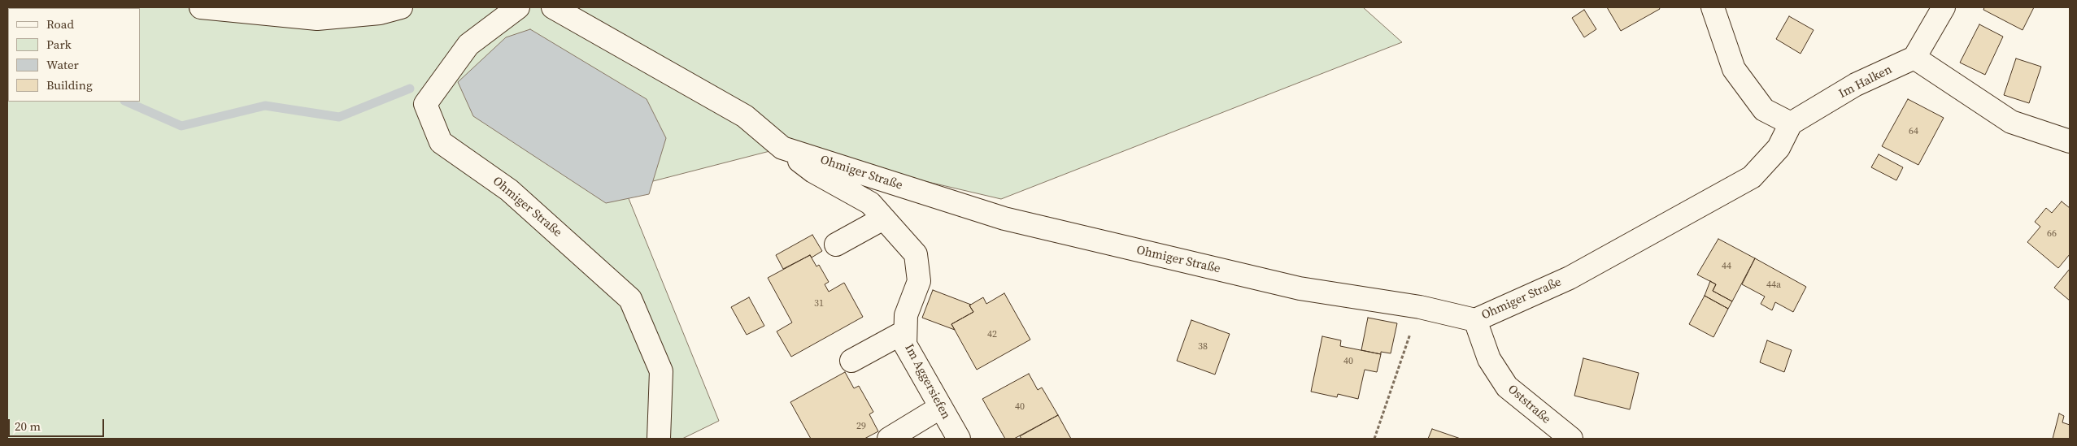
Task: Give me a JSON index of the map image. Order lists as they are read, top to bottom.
{
  "streets": {
    "street": [
      "Im Halken",
      "Ohmiger Straße",
      "Im Aggersiefen",
      "Oststraße"
    ]
  },
  "crossings": [
    ["Im Halken", "Ohmiger Straße"],
    ["Ohmiger Straße", "Im Aggersiefen"],
    ["Ohmiger Straße", "Oststraße"]
  ],
  "house_numbers": [
    "64",
    "66",
    "44",
    "44a",
    "31",
    "42",
    "38",
    "40",
    "40",
    "29"
  ],
  "legend": [
    "Road",
    "Park",
    "Water",
    "Building"
  ],
  "scale_bar": "20 m"
}
